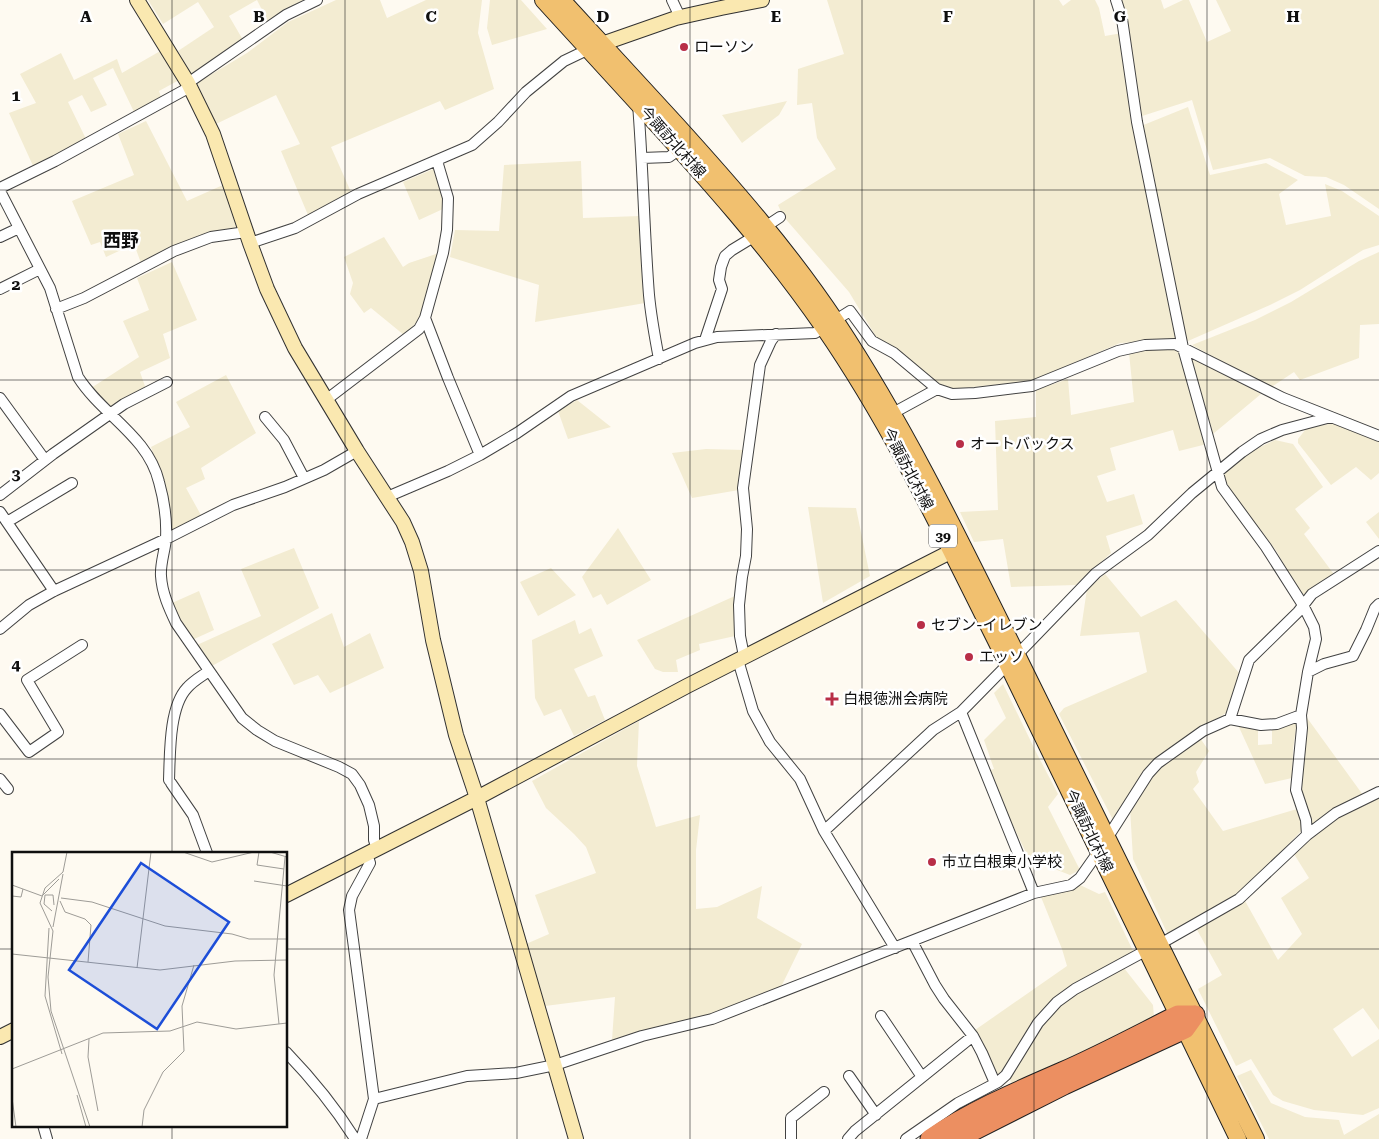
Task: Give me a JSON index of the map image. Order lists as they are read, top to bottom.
{
  "streets": {
    "main road": ["今諏訪北村線", "39"]
  },
  "districts": ["西野"],
  "places": {
    "other": [
      "ローソン",
      "オートバックス",
      "セブン-イレブン",
      "エッソ",
      "市立白根東小学校"
    ],
    "health": ["白根徳洲会病院"]
  },
  "grid": {
    "columns": [
      "A",
      "B",
      "C",
      "D",
      "E",
      "F",
      "G",
      "H"
    ],
    "rows": [
      "1",
      "2",
      "3",
      "4"
    ]
  }
}
